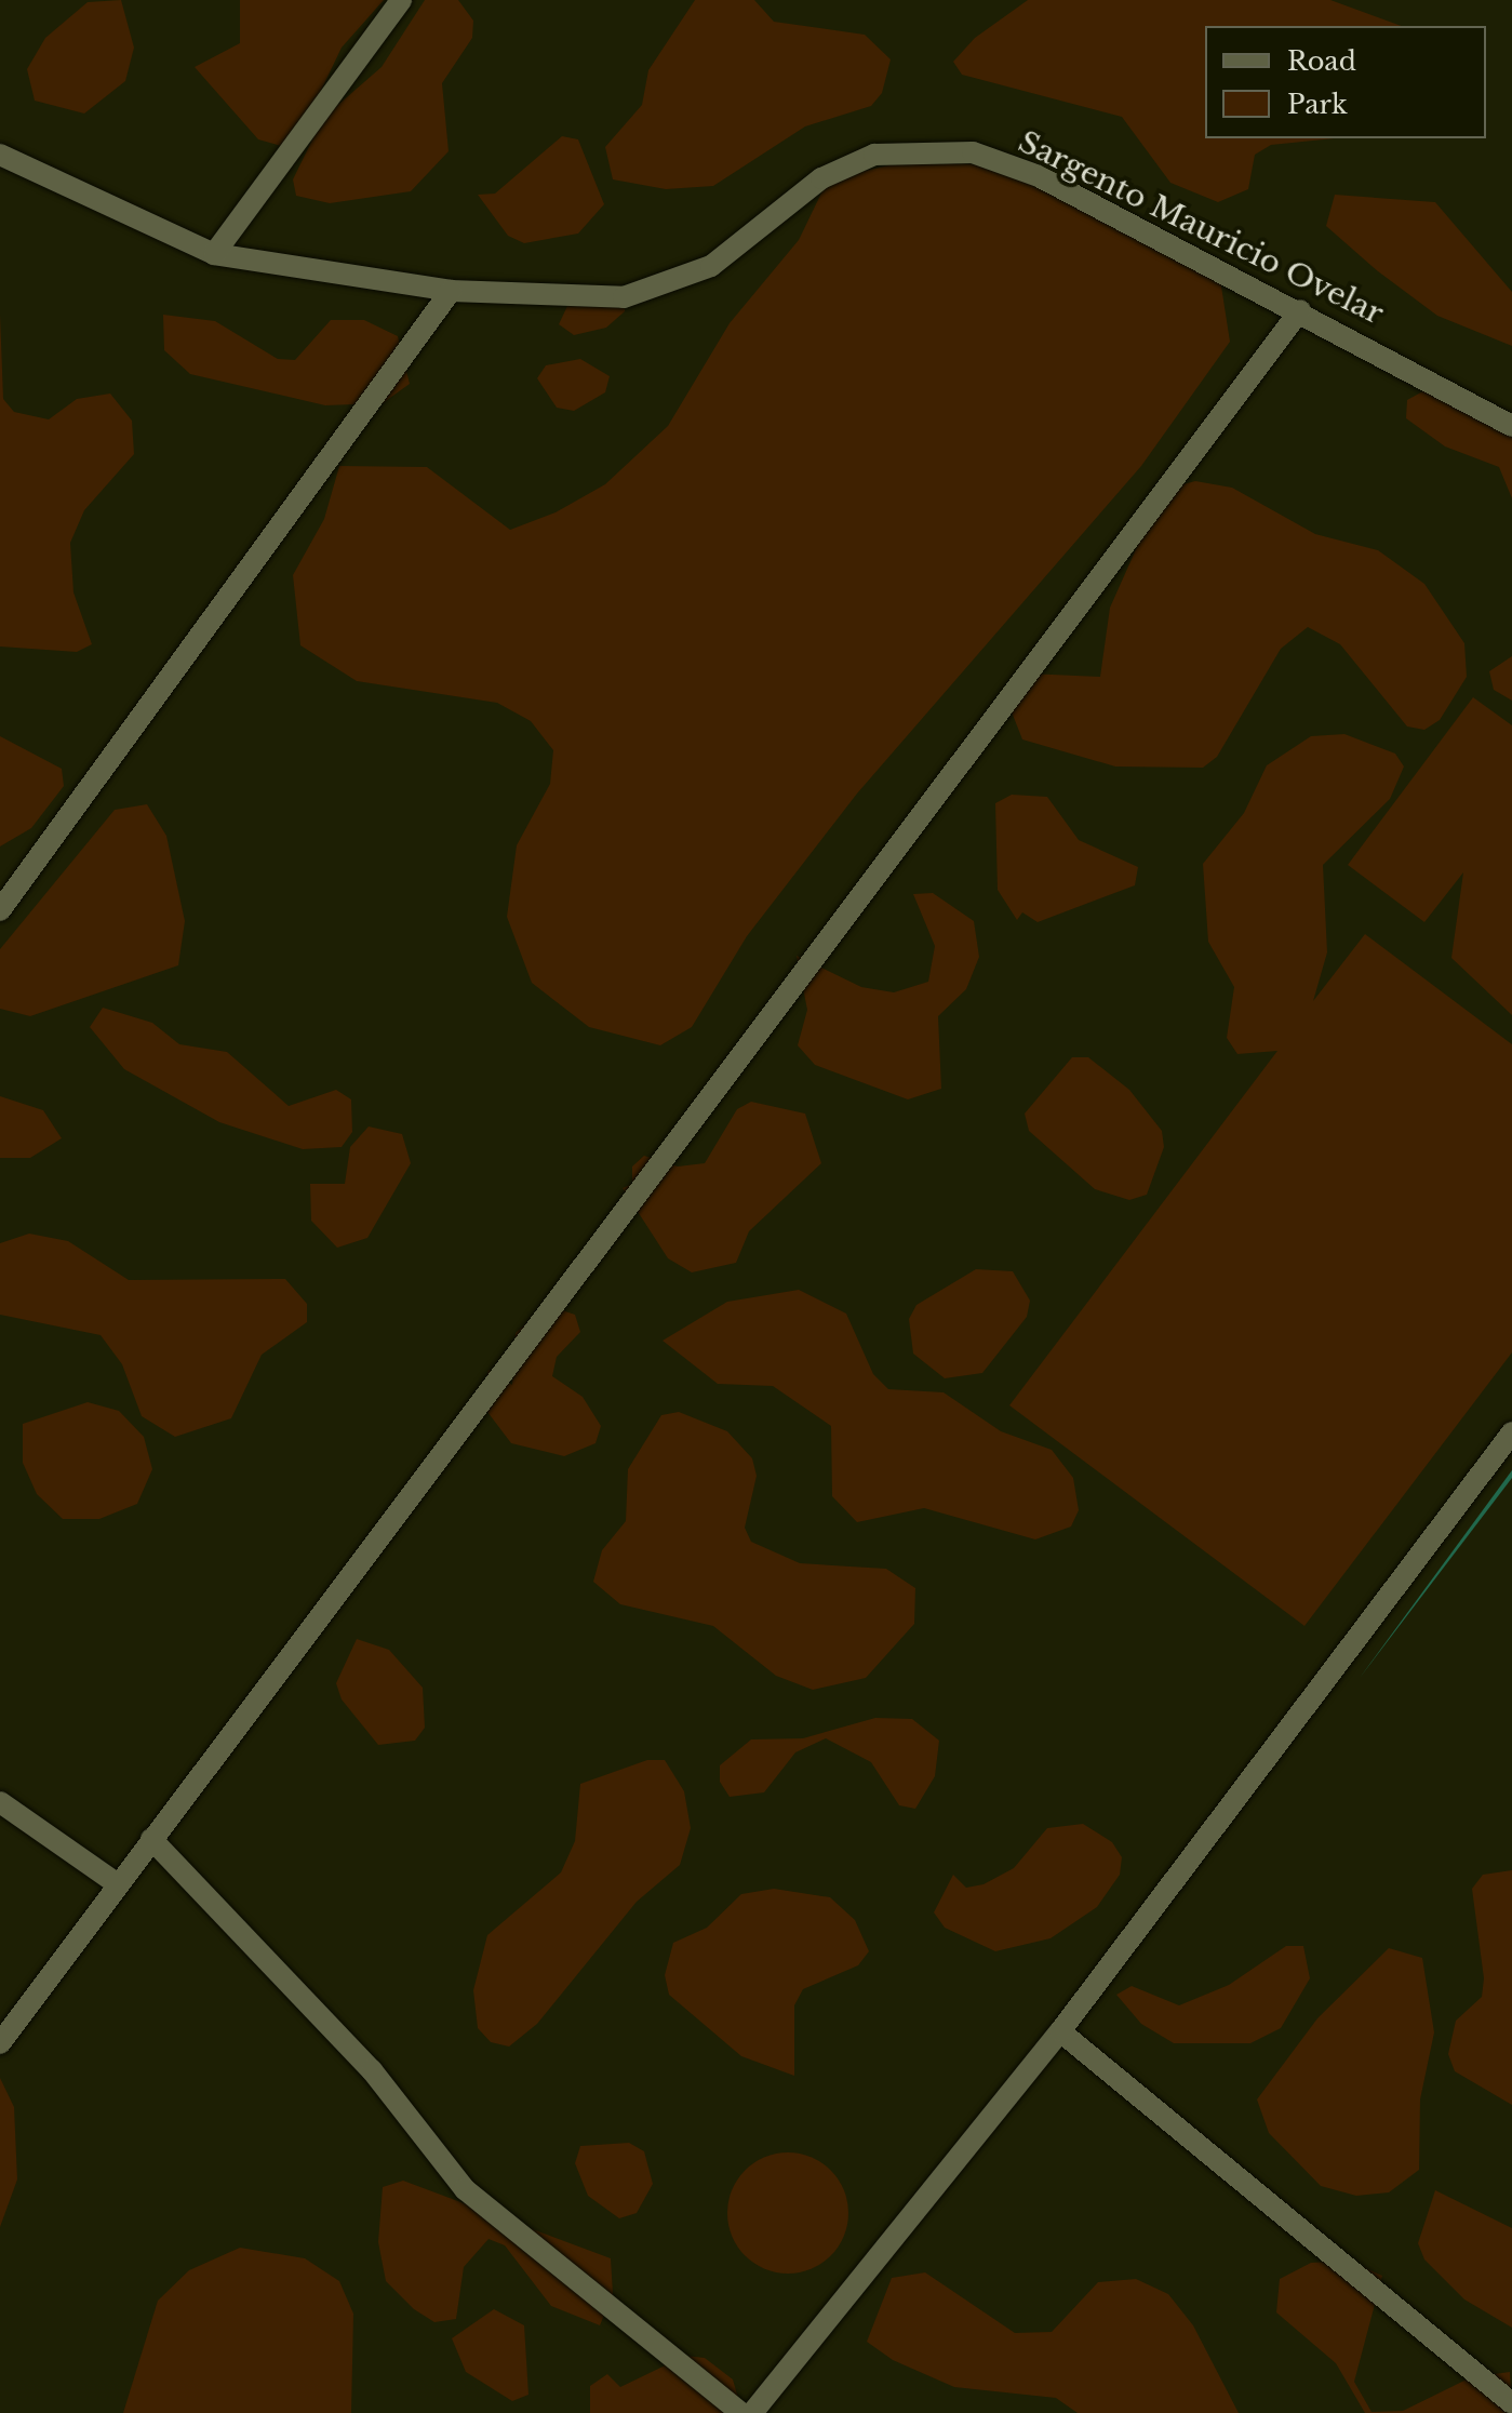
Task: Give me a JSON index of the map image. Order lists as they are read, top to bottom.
{
  "streets": {
    "street": ["Sargento Mauricio Ovelar"]
  },
  "legend": ["Road", "Park"]
}
